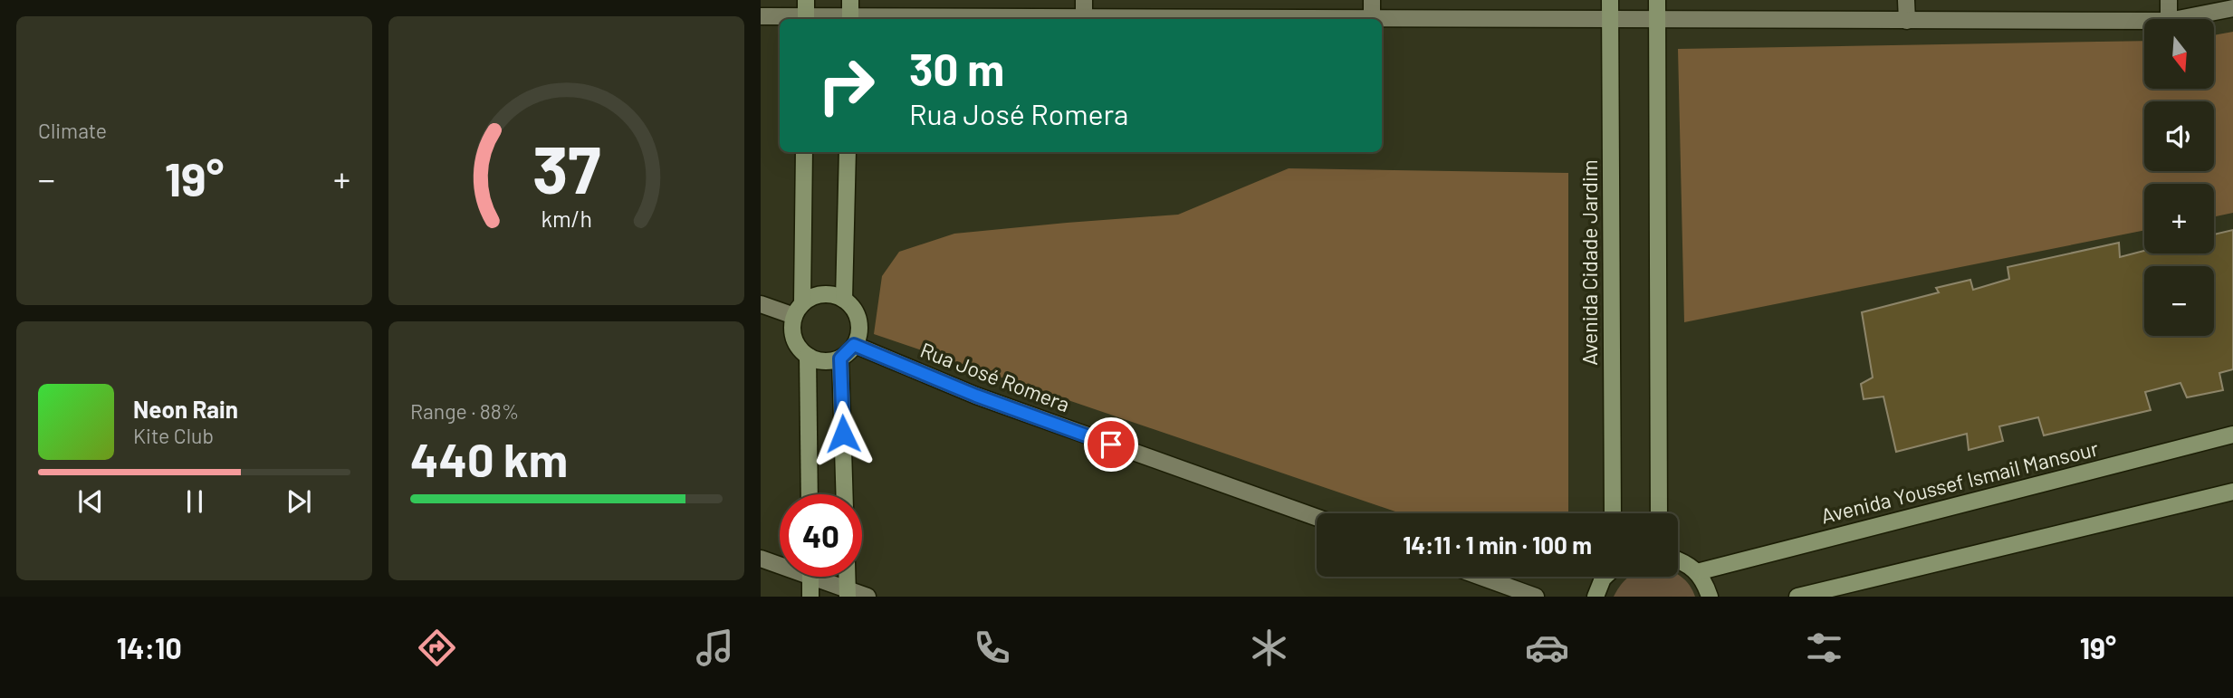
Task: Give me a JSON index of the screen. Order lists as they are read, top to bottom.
{
  "streets": {
    "street": ["Avenida Cidade Jardim", "Rua José Romera", "Avenida Youssef Ismail Mansour"]
  },
  "north": "bottom",
  "page": {
    "tile": [
      "Climate",
      ["Range · 88%", "440 km"]
    ],
    "map_buttons": ["+", "−"],
    "turn": ["30 m", "Rua José Romera"],
    "heat": ["−", "19°", "+"],
    "song": ["Neon Rain", "Kite Club"],
    "limit": "40",
    "trip": "14:11 · 1 min · 100 m",
    "tabs": ["14:10", "19°"],
    "gauge": ["37", "km/h"]
  }
}
